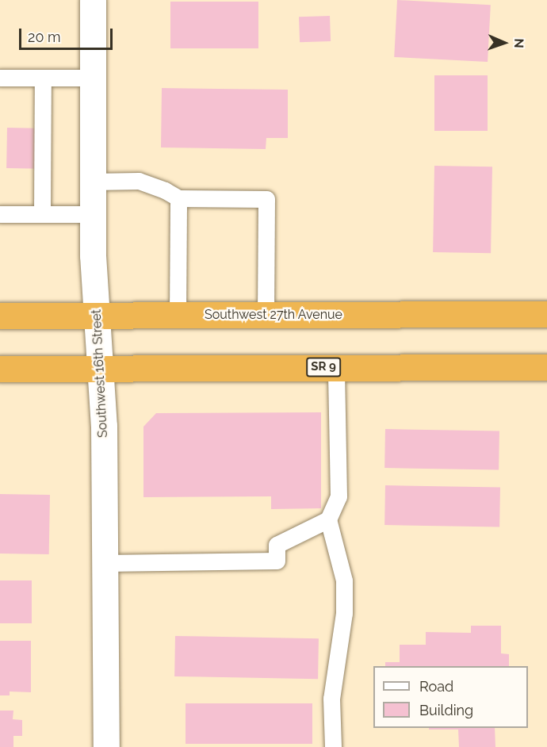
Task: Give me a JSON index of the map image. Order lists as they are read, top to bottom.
{
  "streets": {
    "highway": ["Southwest 27th Avenue", "SR 9"],
    "street": ["Southwest 16th Street"]
  },
  "crossings": [
    ["Southwest 27th Avenue", "Southwest 16th Street"],
    ["SR 9", "Southwest 16th Street"]
  ],
  "legend": ["Road", "Building"],
  "scale_bar": "20 m",
  "north": "right"
}
